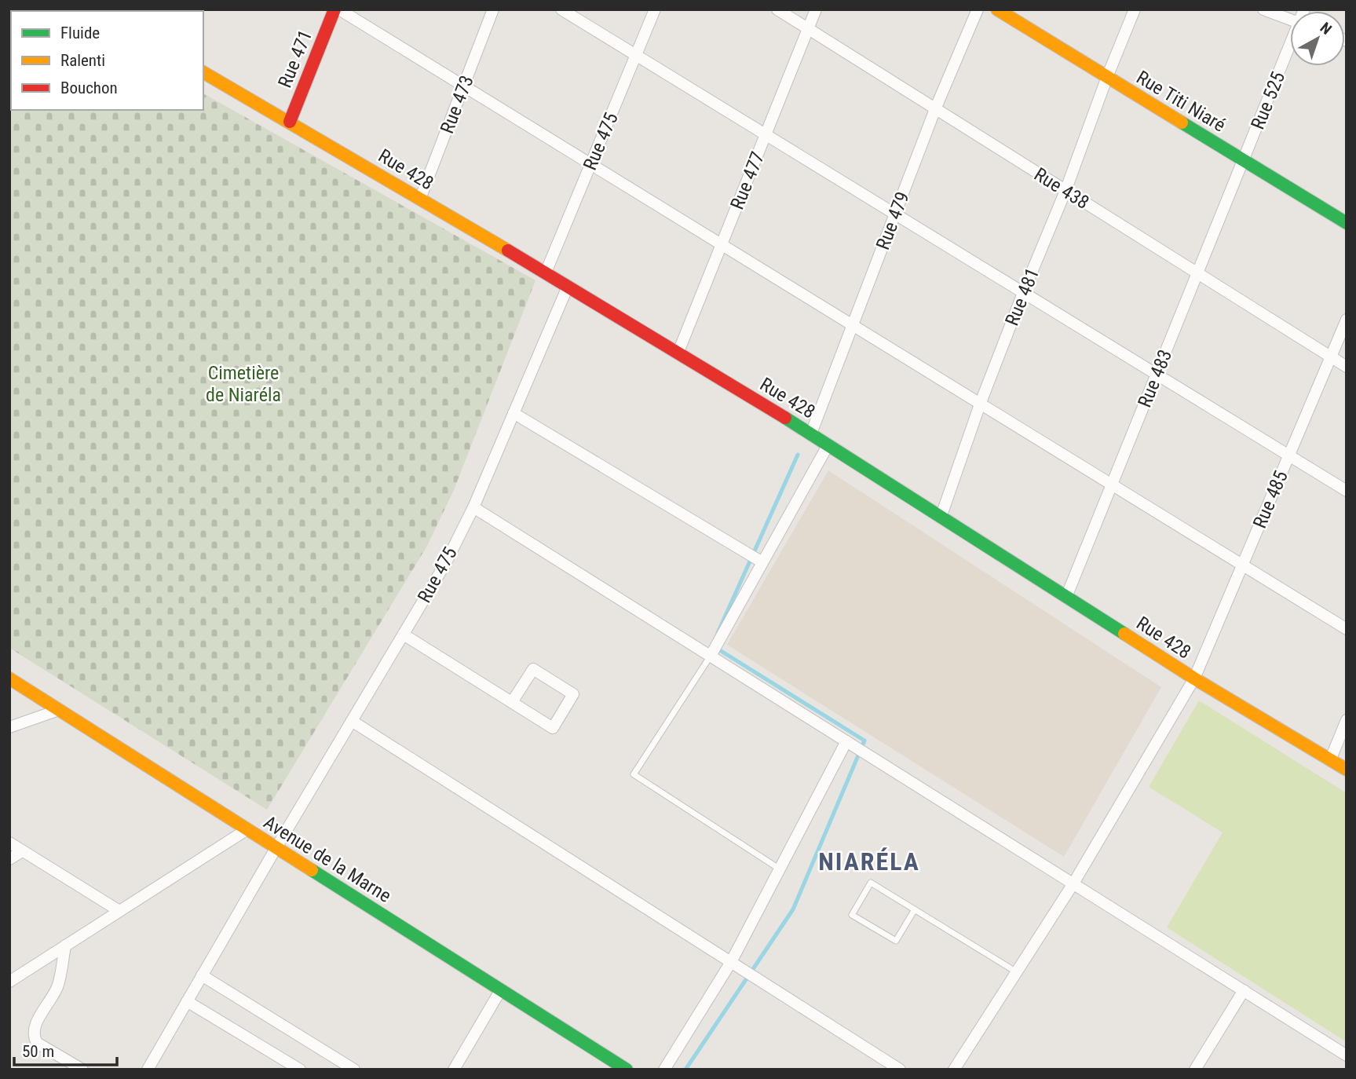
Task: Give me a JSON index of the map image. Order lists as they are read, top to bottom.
{
  "streets": {
    "street": [
      "Rue 471",
      "Rue 525",
      "Rue Titi Niaré",
      "Rue 473",
      "Rue 475",
      "Rue 428",
      "Rue 477",
      "Rue 438",
      "Rue 479",
      "Rue 481",
      "Rue 483",
      "Rue 485",
      "Avenue de la Marne"
    ]
  },
  "crossings": [
    ["Rue 471", "Rue 428"],
    ["Rue 525", "Rue Titi Niaré"],
    ["Rue 525", "Rue 483"],
    ["Rue Titi Niaré", "Rue 481"],
    ["Rue Titi Niaré", "Rue 483"],
    ["Rue 473", "Rue 428"],
    ["Rue 475", "Rue 428"],
    ["Rue 475", "Avenue de la Marne"],
    ["Rue 428", "Rue 477"],
    ["Rue 428", "Rue 479"],
    ["Rue 428", "Rue 481"],
    ["Rue 428", "Rue 483"],
    ["Rue 428", "Rue 485"],
    ["Rue 477", "Rue 438"],
    ["Rue 438", "Rue 479"],
    ["Rue 438", "Rue 481"],
    ["Rue 438", "Rue 483"],
    ["Rue 438", "Rue 485"]
  ],
  "districts": ["NIARÉLA"],
  "parks": ["Cimetière de Niaréla"],
  "legend": ["Fluide", "Ralenti", "Bouchon"],
  "scale_bar": "50 m",
  "north": "top right"
}
